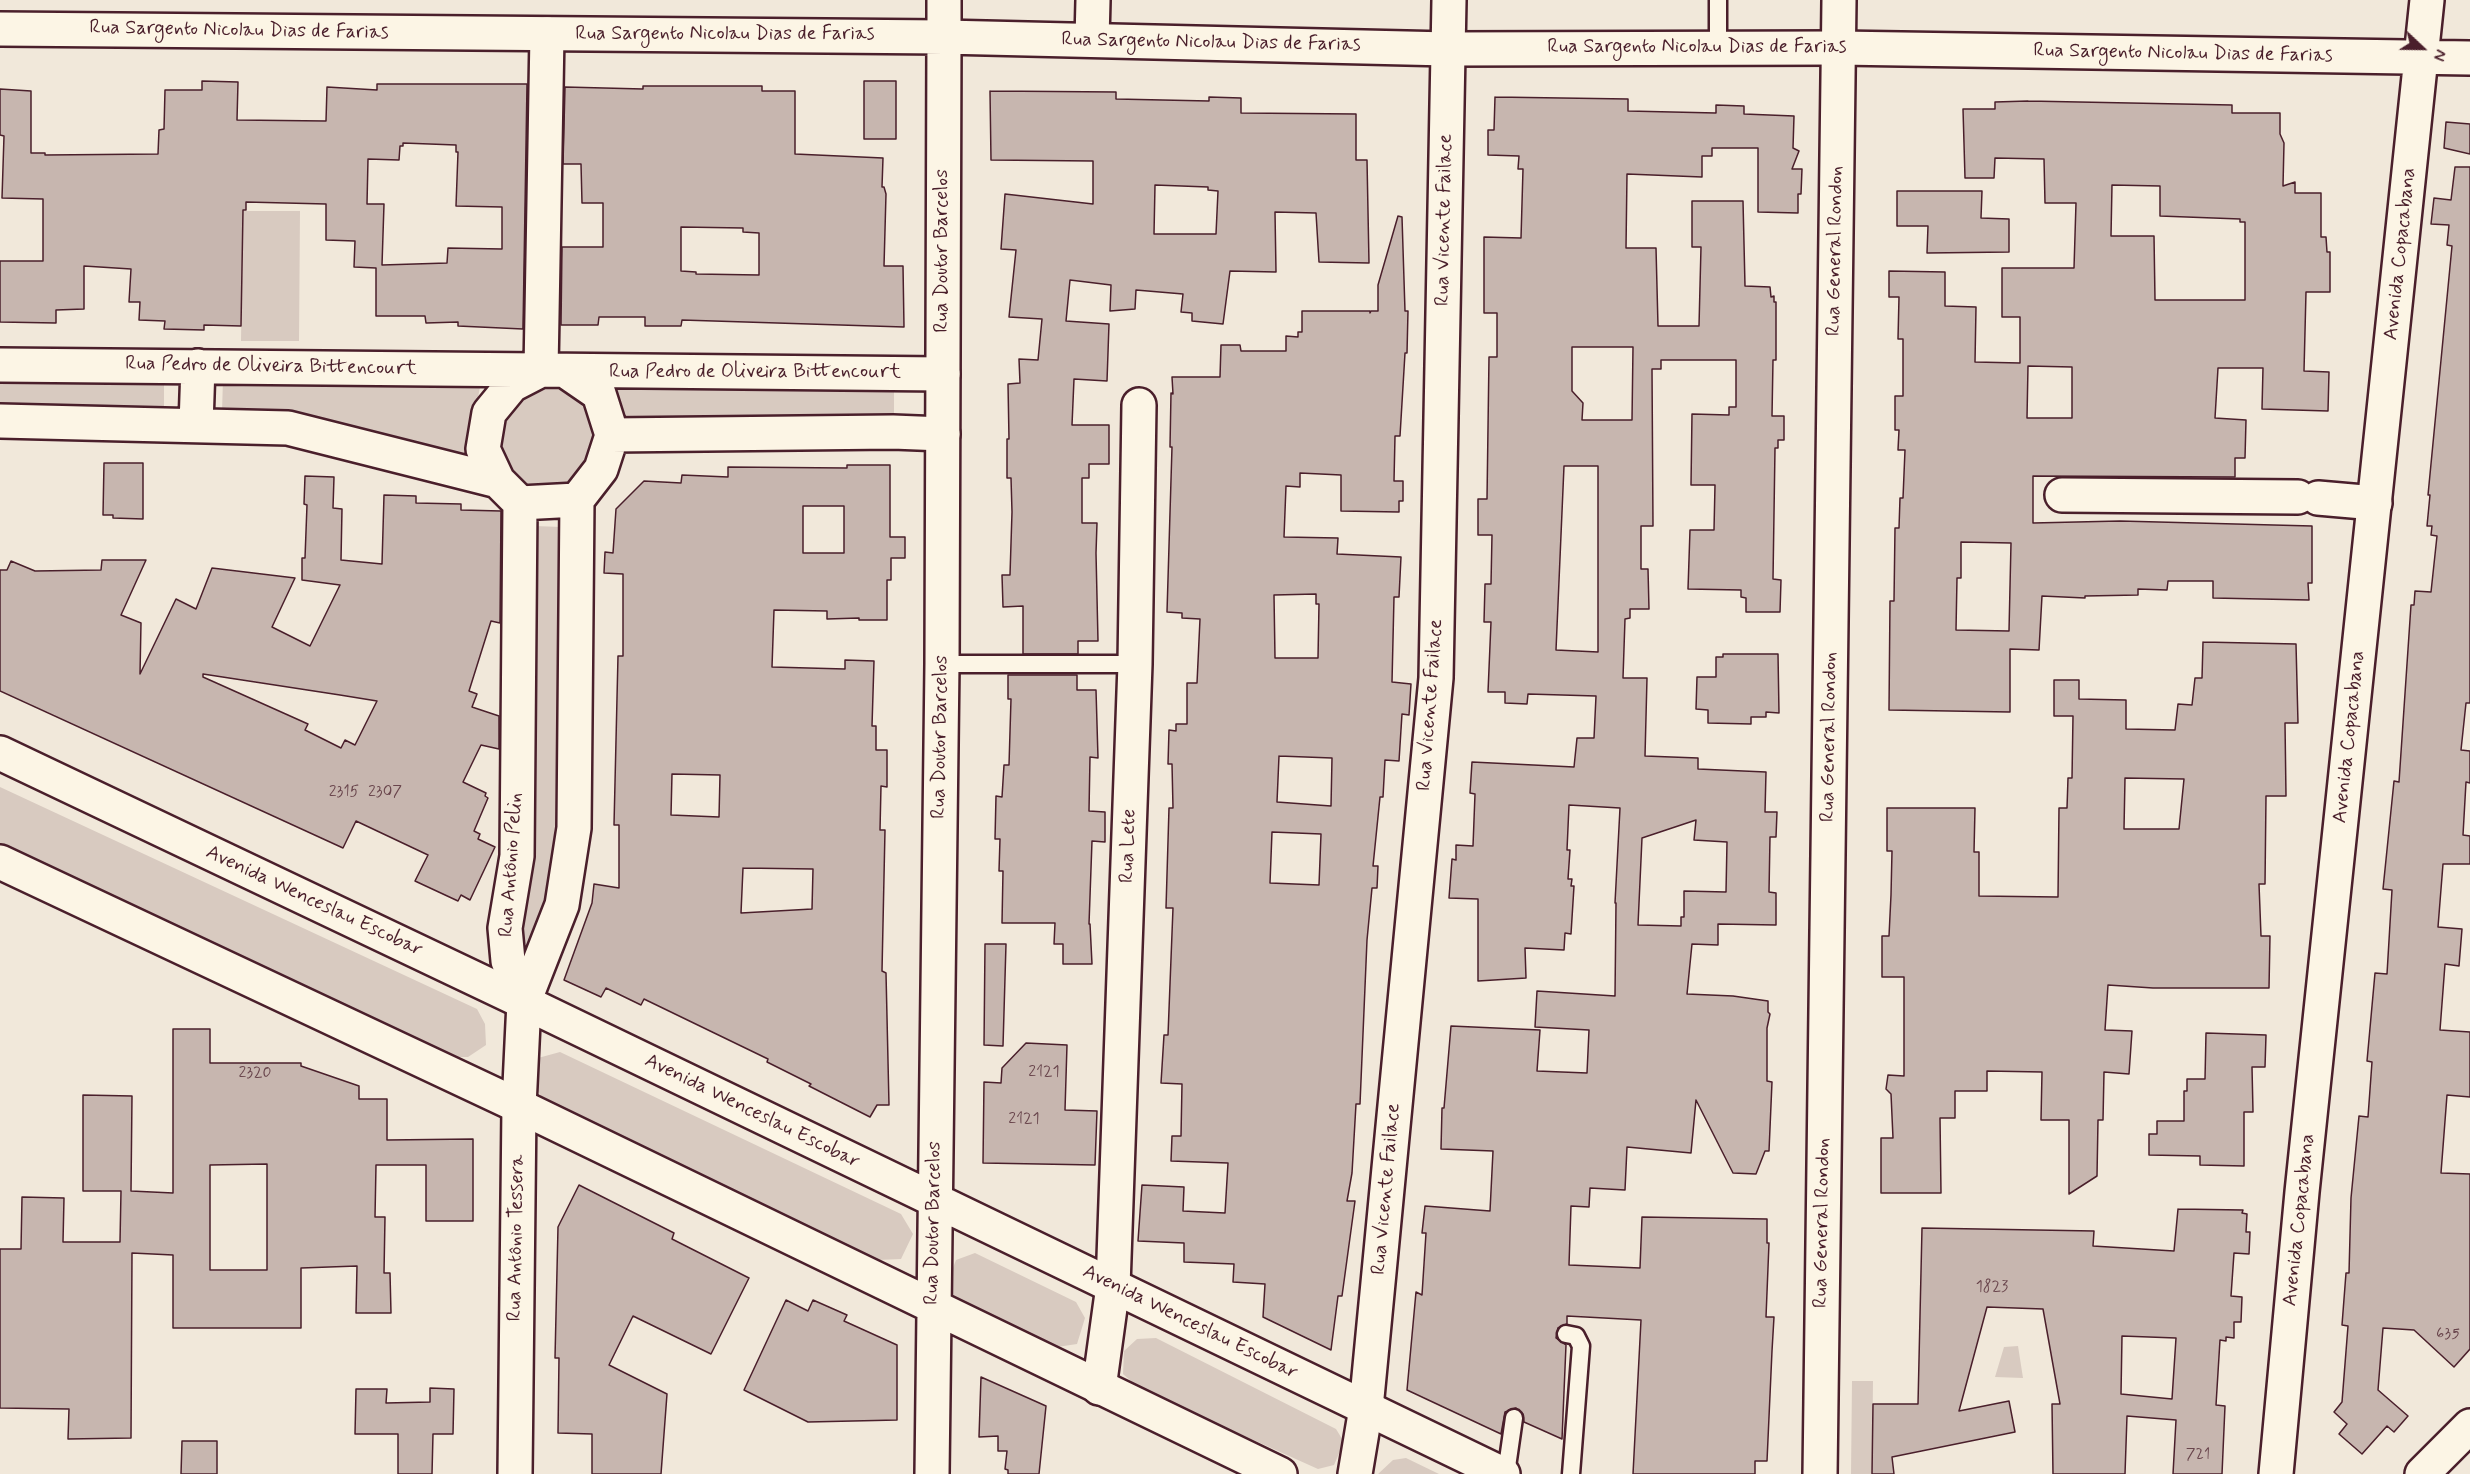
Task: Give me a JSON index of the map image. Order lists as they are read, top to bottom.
{
  "streets": {
    "street": [
      "Rua Sargento Nicolau Dias de Farias",
      "Rua Vicente Failace",
      "Rua Doutor Barcelos",
      "Rua General Rondon",
      "Avenida Copacabana",
      "Rua Pedro de Oliveira Bittencourt",
      "Rua Lete",
      "Rua Antônio Pelin",
      "Avenida Wenceslau Escobar",
      "Rua Antônio Tessera"
    ]
  },
  "crossings": [
    ["Rua Sargento Nicolau Dias de Farias", "Rua Vicente Failace"],
    ["Rua Sargento Nicolau Dias de Farias", "Rua Doutor Barcelos"],
    ["Rua Sargento Nicolau Dias de Farias", "Rua General Rondon"],
    ["Rua Sargento Nicolau Dias de Farias", "Avenida Copacabana"],
    ["Rua Vicente Failace", "Avenida Wenceslau Escobar"],
    ["Rua Doutor Barcelos", "Rua Pedro de Oliveira Bittencourt"],
    ["Rua Doutor Barcelos", "Avenida Wenceslau Escobar"],
    ["Rua Pedro de Oliveira Bittencourt", "Rua Antônio Pelin"],
    ["Rua Lete", "Avenida Wenceslau Escobar"],
    ["Rua Antônio Pelin", "Avenida Wenceslau Escobar"],
    ["Rua Antônio Pelin", "Rua Antônio Tessera"],
    ["Avenida Wenceslau Escobar", "Rua Antônio Tessera"]
  ],
  "house_numbers": [
    "2315",
    "2307",
    "2121",
    "2320",
    "2121",
    "1823",
    "635",
    "721"
  ],
  "north": "right"
}
